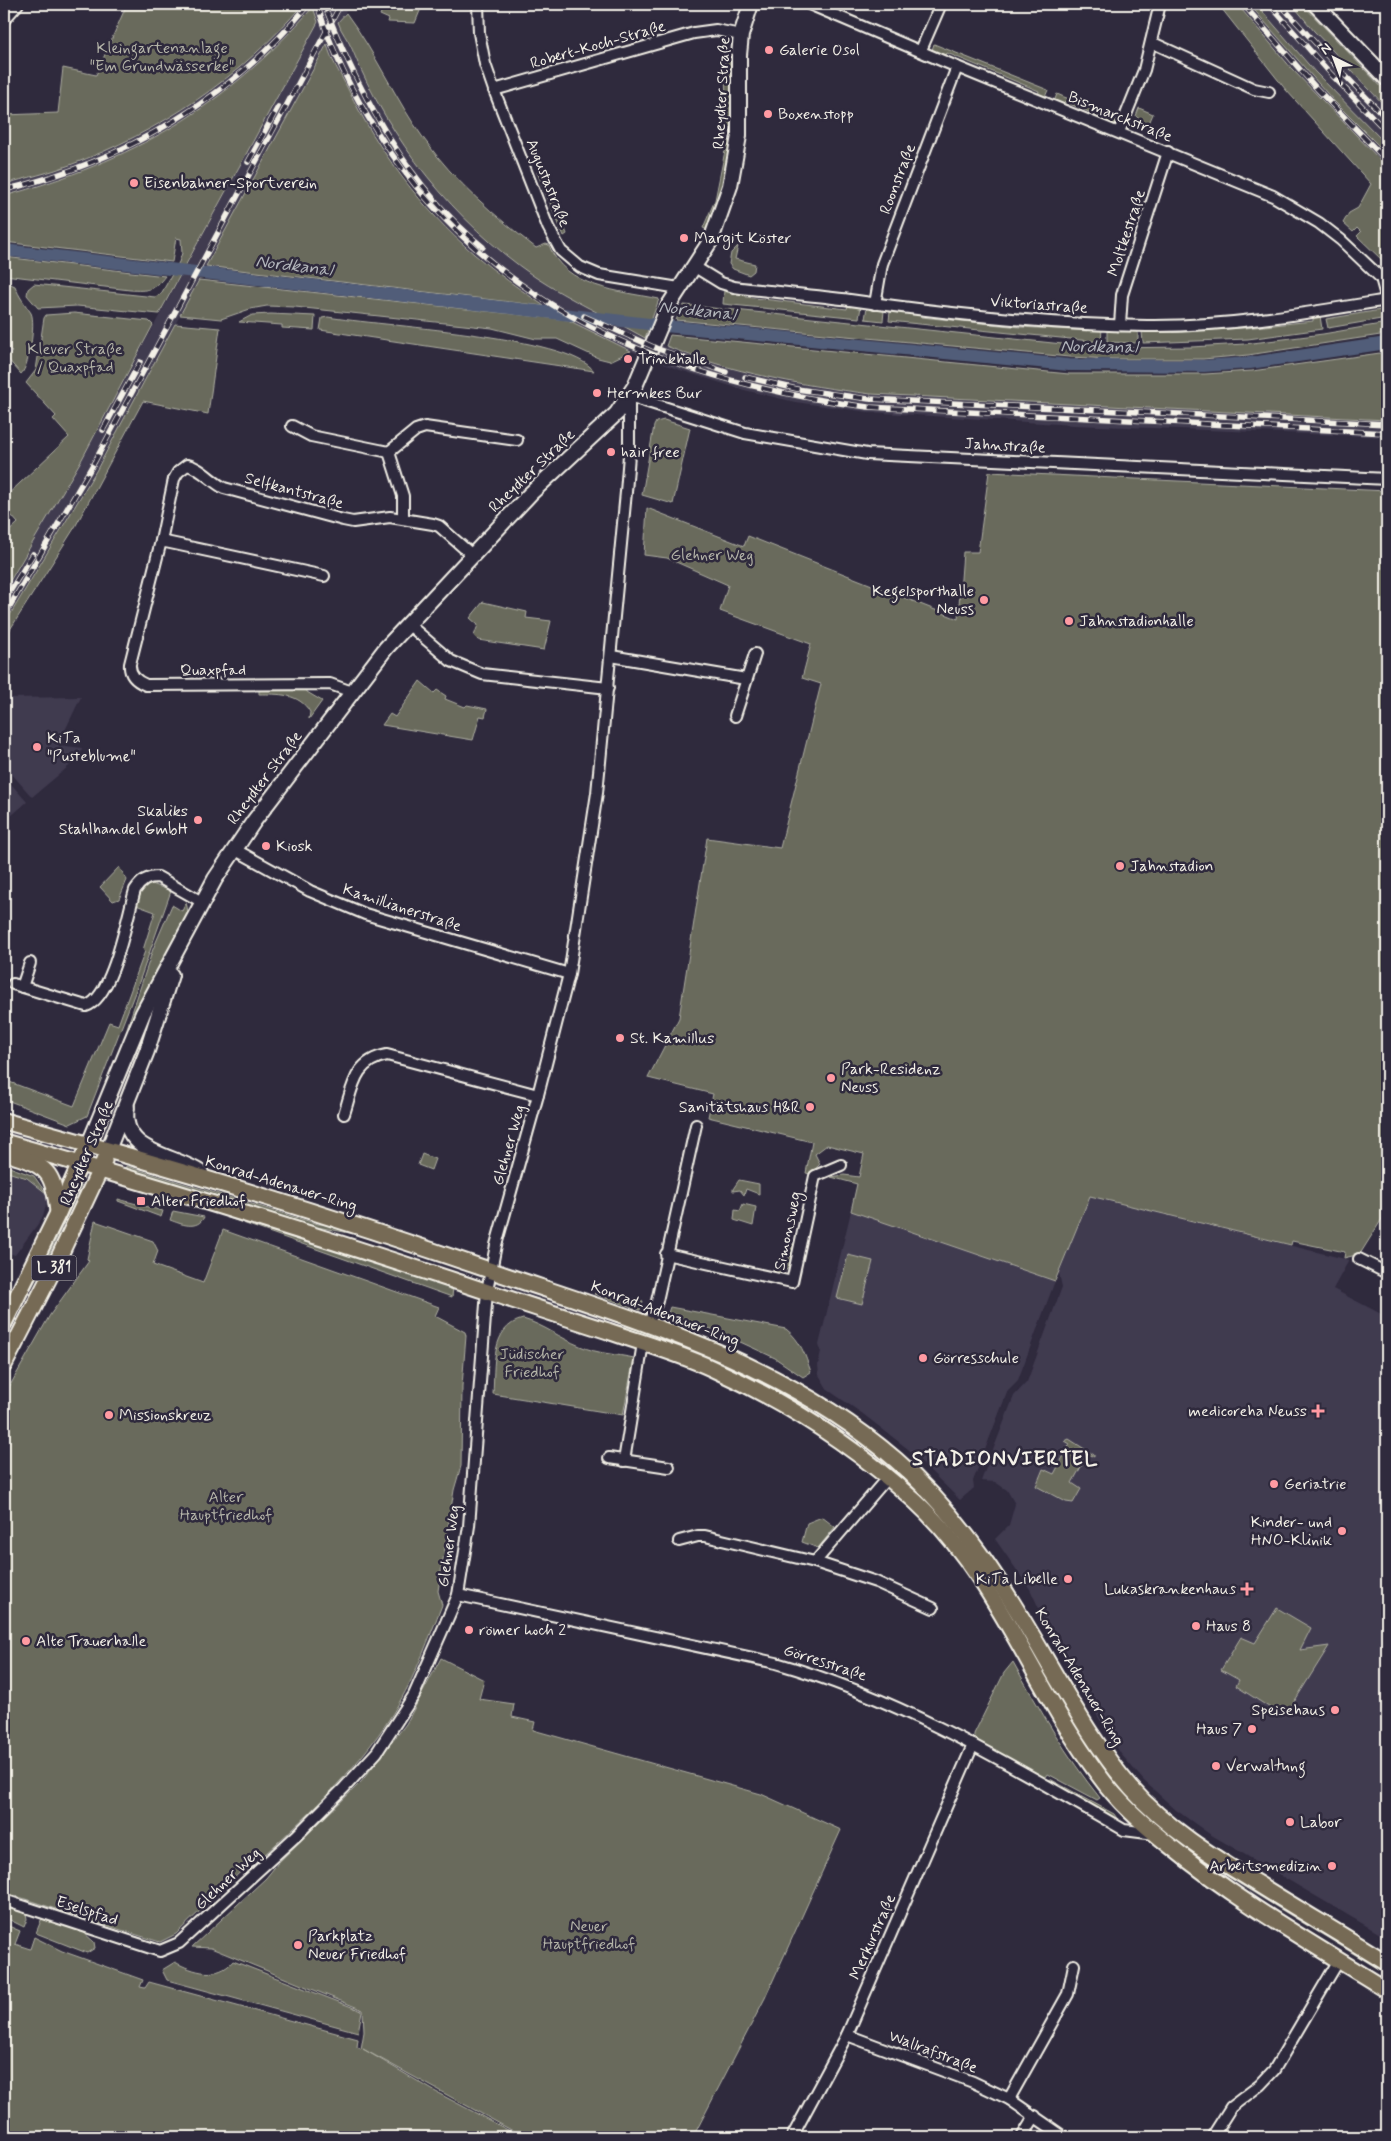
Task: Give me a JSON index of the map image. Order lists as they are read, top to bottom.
{
  "streets": {
    "main road": ["Rheydter Straße", "Konrad-Adenauer-Ring", "L 381"],
    "street": [
      "Robert-Koch-Straße",
      "Bismarckstraße",
      "Roonstraße",
      "Augustastraße",
      "Moltkestraße",
      "Viktoriastraße",
      "Jahnstraße",
      "Selfkantstraße",
      "Quaxpfad",
      "Kamillianerstraße",
      "Glehner Weg",
      "Simonsweg",
      "Görresstraße",
      "Eselspfad",
      "Merkurstraße",
      "Wallrafstraße"
    ]
  },
  "crossings": [
    ["Robert-Koch-Straße", "Rheydter Straße"],
    ["Robert-Koch-Straße", "Augustastraße"],
    ["Rheydter Straße", "Augustastraße"],
    ["Rheydter Straße", "Viktoriastraße"],
    ["Rheydter Straße", "Jahnstraße"],
    ["Rheydter Straße", "Selfkantstraße"],
    ["Rheydter Straße", "Quaxpfad"],
    ["Rheydter Straße", "Kamillianerstraße"],
    ["Rheydter Straße", "Glehner Weg"],
    ["Rheydter Straße", "Konrad-Adenauer-Ring"],
    ["Bismarckstraße", "Roonstraße"],
    ["Bismarckstraße", "Moltkestraße"],
    ["Bismarckstraße", "Viktoriastraße"],
    ["Roonstraße", "Viktoriastraße"],
    ["Moltkestraße", "Viktoriastraße"],
    ["Jahnstraße", "Glehner Weg"],
    ["Selfkantstraße", "Quaxpfad"],
    ["Kamillianerstraße", "Glehner Weg"],
    ["Glehner Weg", "Konrad-Adenauer-Ring"],
    ["Glehner Weg", "Görresstraße"],
    ["Glehner Weg", "Eselspfad"],
    ["Konrad-Adenauer-Ring", "Görresstraße"],
    ["Görresstraße", "Merkurstraße"],
    ["Merkurstraße", "Wallrafstraße"]
  ],
  "districts": ["STADIONVIERTEL"],
  "water": ["Nordkanal"],
  "parks": [
    "Kleingartenanlage \"Em Grundwässerke\"",
    "Klever Straße / Quaxpfad",
    "Glehner Weg",
    "Jüdischer Friedhof",
    "Alter Hauptfriedhof",
    "Neuer Hauptfriedhof"
  ],
  "places": {
    "other": [
      "Galerie Osol",
      "Boxenstopp",
      "Eisenbahner-Sportverein",
      "Margit Köster",
      "Trinkhalle",
      "Hermkes Bur",
      "hair free",
      "Kegelsporthalle Neuss",
      "Jahnstadionhalle",
      "KiTa \"Pusteblume\"",
      "Skaliks Stahlhandel GmbH",
      "Kiosk",
      "Jahnstadion",
      "St. Kamillus",
      "Park-Residenz Neuss",
      "Sanitätshaus H&R",
      "Görresschule",
      "Missionskreuz",
      "Geriatrie",
      "Kinder- und HNO-Klinik",
      "KiTa Libelle",
      "Haus 8",
      "römer hoch 2",
      "Alte Trauerhalle",
      "Speisehaus",
      "Haus 7",
      "Verwaltung",
      "Labor",
      "Arbeitsmedizin",
      "Parkplatz Neuer Friedhof"
    ],
    "transit": ["Alter Friedhof"],
    "health": ["medicoreha Neuss", "Lukaskrankenhaus"]
  },
  "north": "top left"
}
